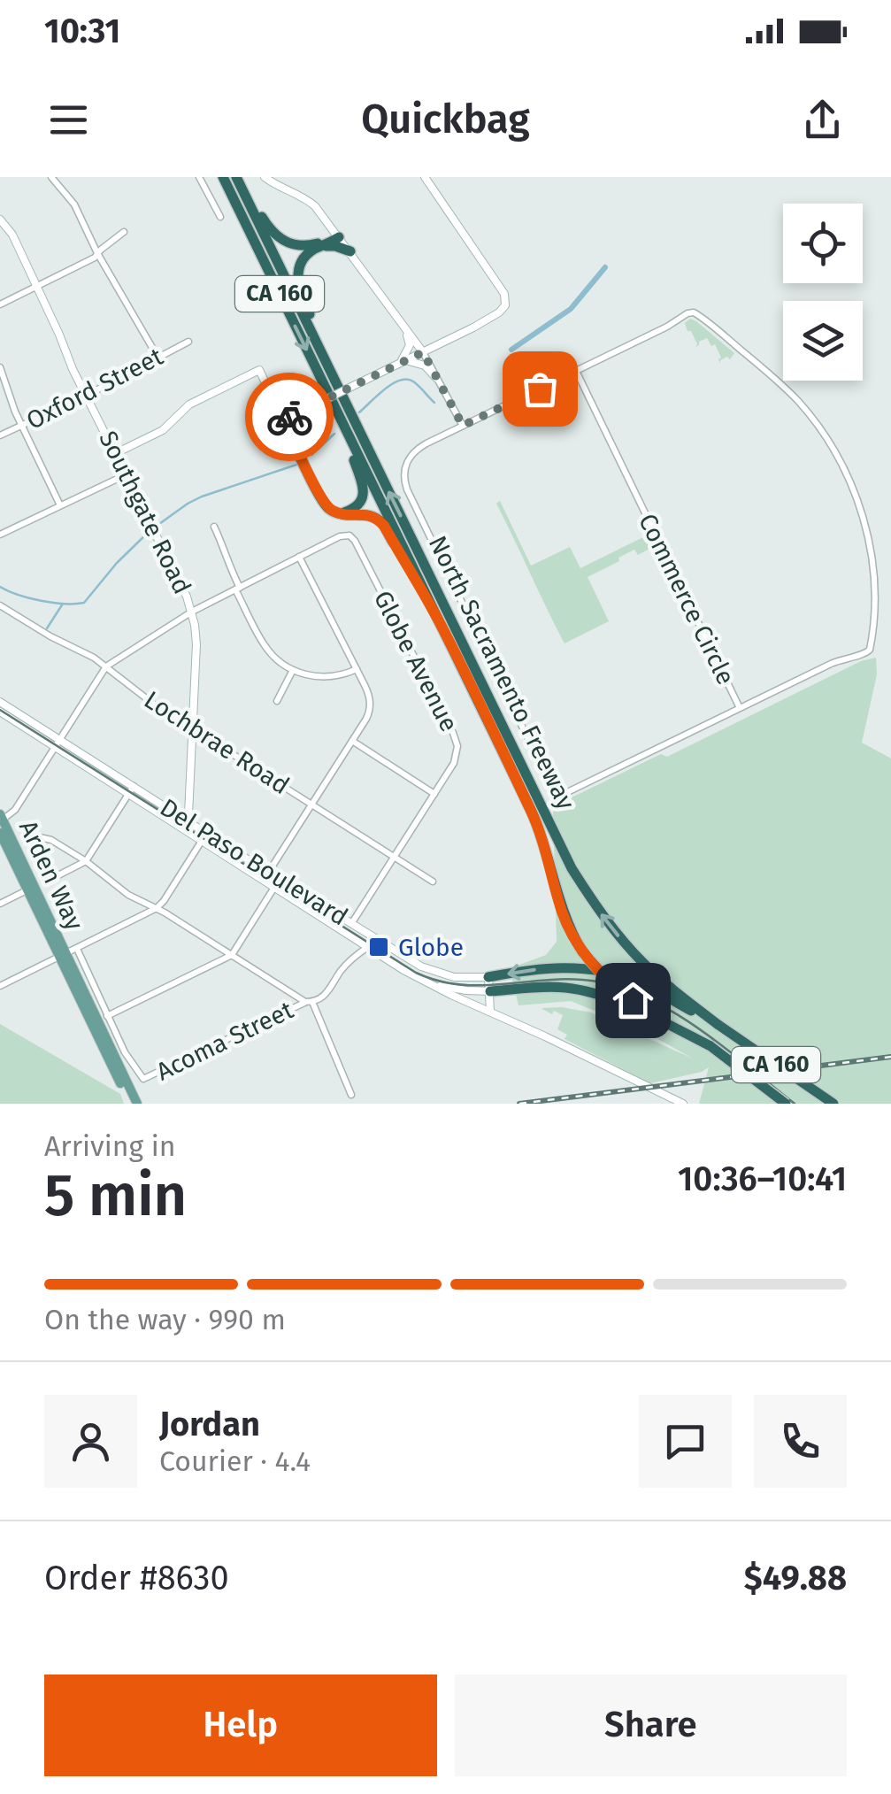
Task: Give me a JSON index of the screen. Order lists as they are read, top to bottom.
{
  "streets": {
    "highway": ["CA 160", "North Sacramento Freeway"],
    "main road": ["Arden Way"],
    "street": [
      "Oxford Street",
      "Southgate Road",
      "Commerce Circle",
      "Globe Avenue",
      "Lochbrae Road",
      "Del Paso Boulevard",
      "Acoma Street"
    ]
  },
  "crossings": [
    ["Oxford Street", "Southgate Road"],
    ["Southgate Road", "Lochbrae Road"],
    ["Southgate Road", "Del Paso Boulevard"],
    ["Globe Avenue", "Lochbrae Road"],
    ["Globe Avenue", "Del Paso Boulevard"],
    ["Del Paso Boulevard", "Acoma Street"],
    ["Arden Way", "Acoma Street"]
  ],
  "places": {
    "transit": ["Globe"]
  },
  "page": {
    "status": "10:31",
    "header": "Quickbag",
    "heading": ["5 min", "Arriving in", "10:36–10:41"],
    "panel": [
      "Jordan",
      "Courier · 4.4",
      "Order #8630",
      "$49.88"
    ],
    "bar": "On the way · 990 m",
    "buttons": ["Help", "Share"]
  }
}
